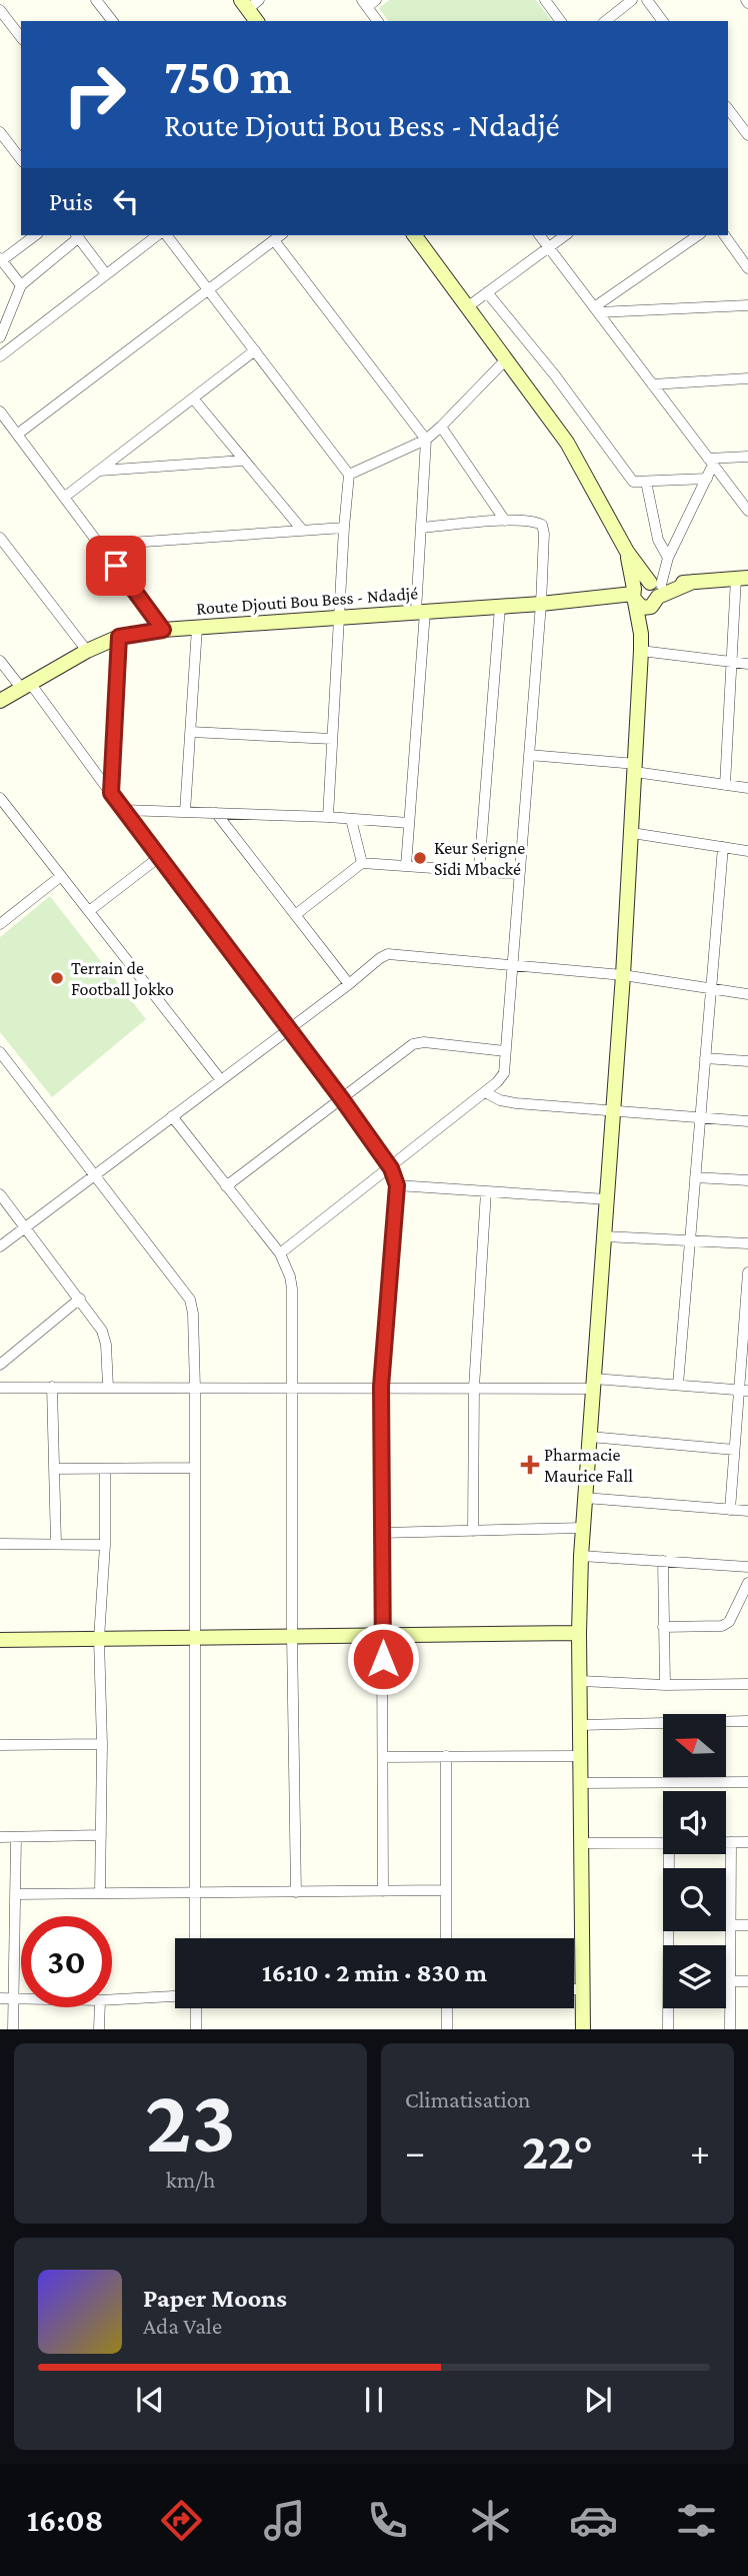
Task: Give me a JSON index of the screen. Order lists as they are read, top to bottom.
{
  "streets": {
    "main road": ["Route Djouti Bou Bess - Ndadjé"]
  },
  "places": {
    "other": ["Keur Serigne Sidi Mbacké", "Terrain de Football Jokko"],
    "health": ["Pharmacie Maurice Fall"]
  },
  "north": "left",
  "page": {
    "turn": ["750 m", "Route Djouti Bou Bess - Ndadjé"],
    "then": "Puis",
    "limit": "30",
    "trip": "16:10 · 2 min · 830 m",
    "tile": [
      ["23", "km/h"],
      "Climatisation"
    ],
    "heat": ["−", "22°", "+"],
    "song": ["Paper Moons", "Ada Vale"],
    "tabs": "16:08"
  }
}
